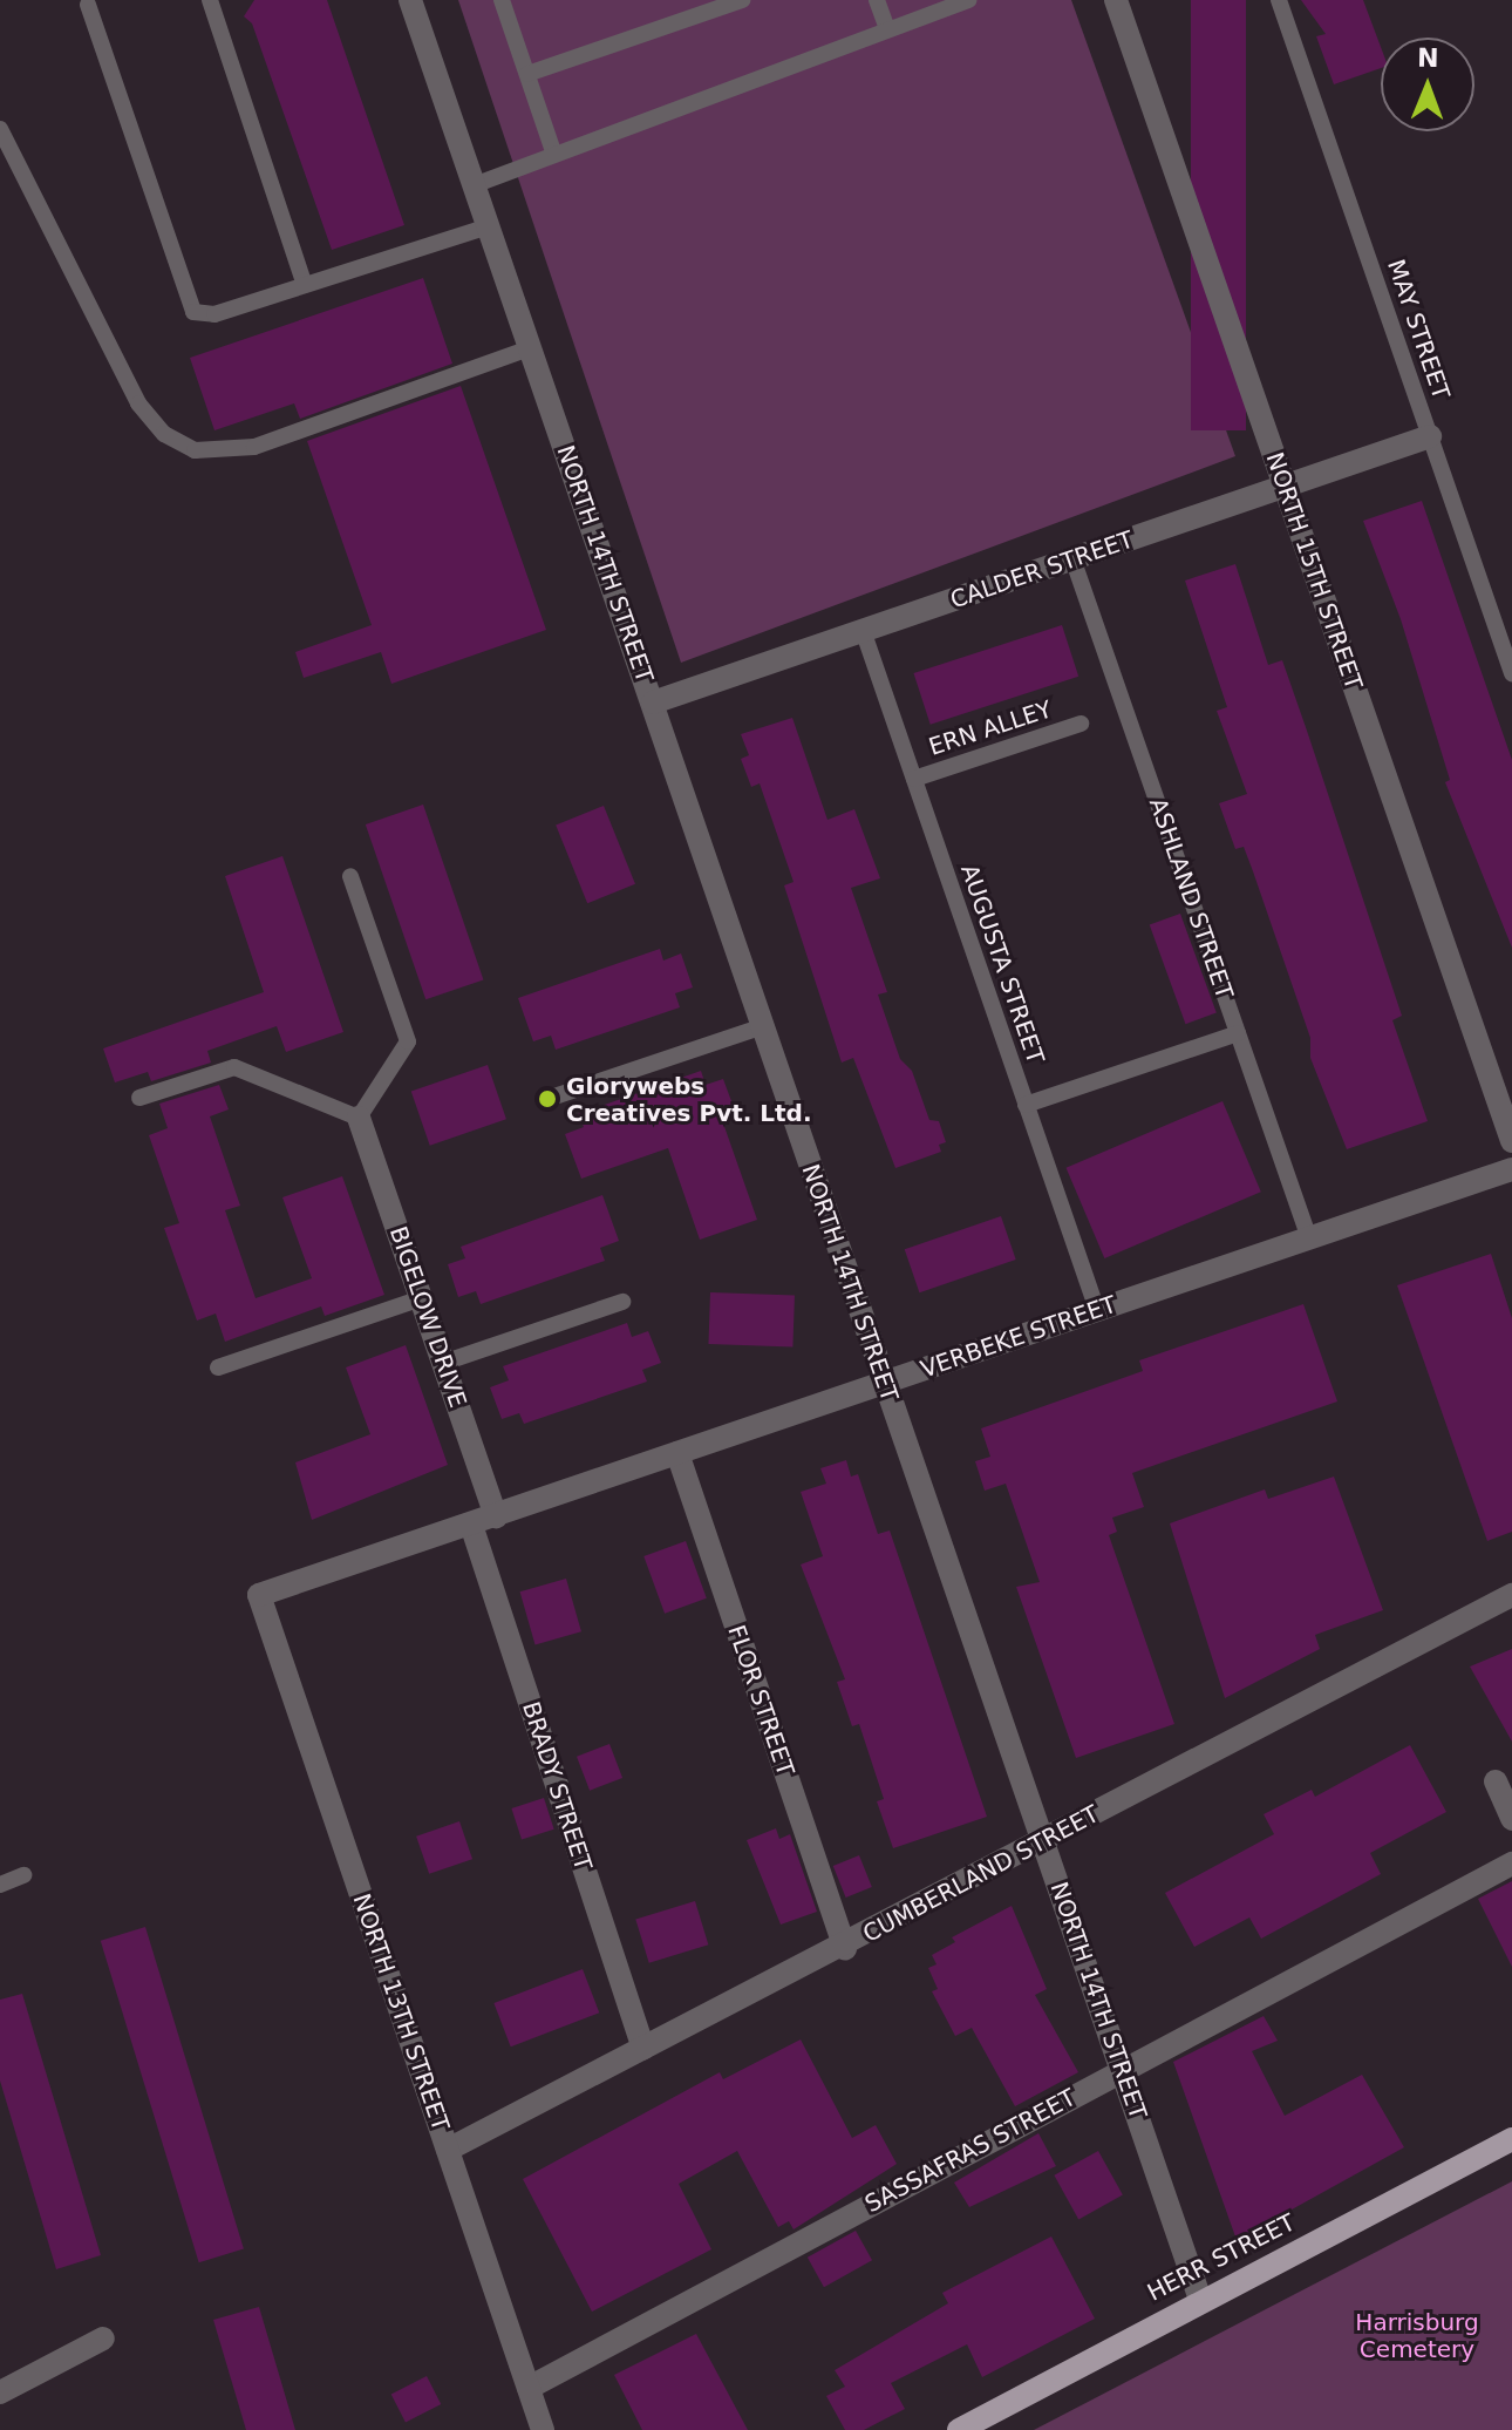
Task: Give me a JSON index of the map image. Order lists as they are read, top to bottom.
{
  "streets": {
    "main road": ["HERR STREET"],
    "street": [
      "NORTH 14TH STREET",
      "CALDER STREET",
      "NORTH 15TH STREET",
      "BIGELOW DRIVE",
      "VERBEKE STREET",
      "FLOR STREET",
      "BRADY STREET",
      "CUMBERLAND STREET",
      "NORTH 13TH STREET",
      "SASSAFRAS STREET"
    ],
    "lane": [
      "MAY STREET",
      "ERN ALLEY",
      "ASHLAND STREET",
      "AUGUSTA STREET"
    ]
  },
  "crossings": [
    ["MAY STREET", "CALDER STREET"],
    ["NORTH 14TH STREET", "CALDER STREET"],
    ["NORTH 14TH STREET", "VERBEKE STREET"],
    ["NORTH 14TH STREET", "CUMBERLAND STREET"],
    ["NORTH 14TH STREET", "SASSAFRAS STREET"],
    ["NORTH 14TH STREET", "HERR STREET"],
    ["CALDER STREET", "NORTH 15TH STREET"],
    ["CALDER STREET", "ASHLAND STREET"],
    ["CALDER STREET", "AUGUSTA STREET"],
    ["ERN ALLEY", "AUGUSTA STREET"],
    ["ASHLAND STREET", "VERBEKE STREET"],
    ["AUGUSTA STREET", "VERBEKE STREET"],
    ["BIGELOW DRIVE", "VERBEKE STREET"],
    ["VERBEKE STREET", "FLOR STREET"],
    ["VERBEKE STREET", "BRADY STREET"],
    ["VERBEKE STREET", "NORTH 13TH STREET"],
    ["FLOR STREET", "CUMBERLAND STREET"],
    ["BRADY STREET", "CUMBERLAND STREET"],
    ["CUMBERLAND STREET", "NORTH 13TH STREET"],
    ["NORTH 13TH STREET", "SASSAFRAS STREET"]
  ],
  "parks": ["Harrisburg Cemetery"],
  "places": ["Glorywebs Creatives Pvt. Ltd."],
  "north": "top"
}
